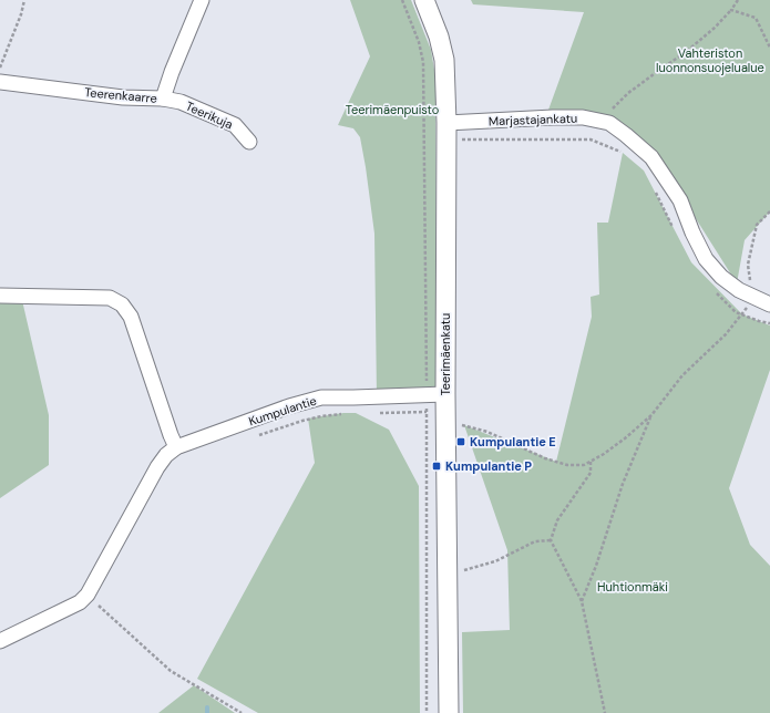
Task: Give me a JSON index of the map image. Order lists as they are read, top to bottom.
{
  "streets": {
    "street": [
      "Teerenkaarre",
      "Teerikuja",
      "Marjastajankatu",
      "Teerimäenkatu",
      "Kumpulantie"
    ]
  },
  "crossings": [
    ["Teerenkaarre", "Teerikuja"],
    ["Marjastajankatu", "Teerimäenkatu"],
    ["Teerimäenkatu", "Kumpulantie"]
  ],
  "parks": ["Vahteriston luonnonsuojelualue", "Teerimäenpuisto", "Huhtionmäki"],
  "places": {
    "transit": ["Kumpulantie E", "Kumpulantie P"]
  }
}
